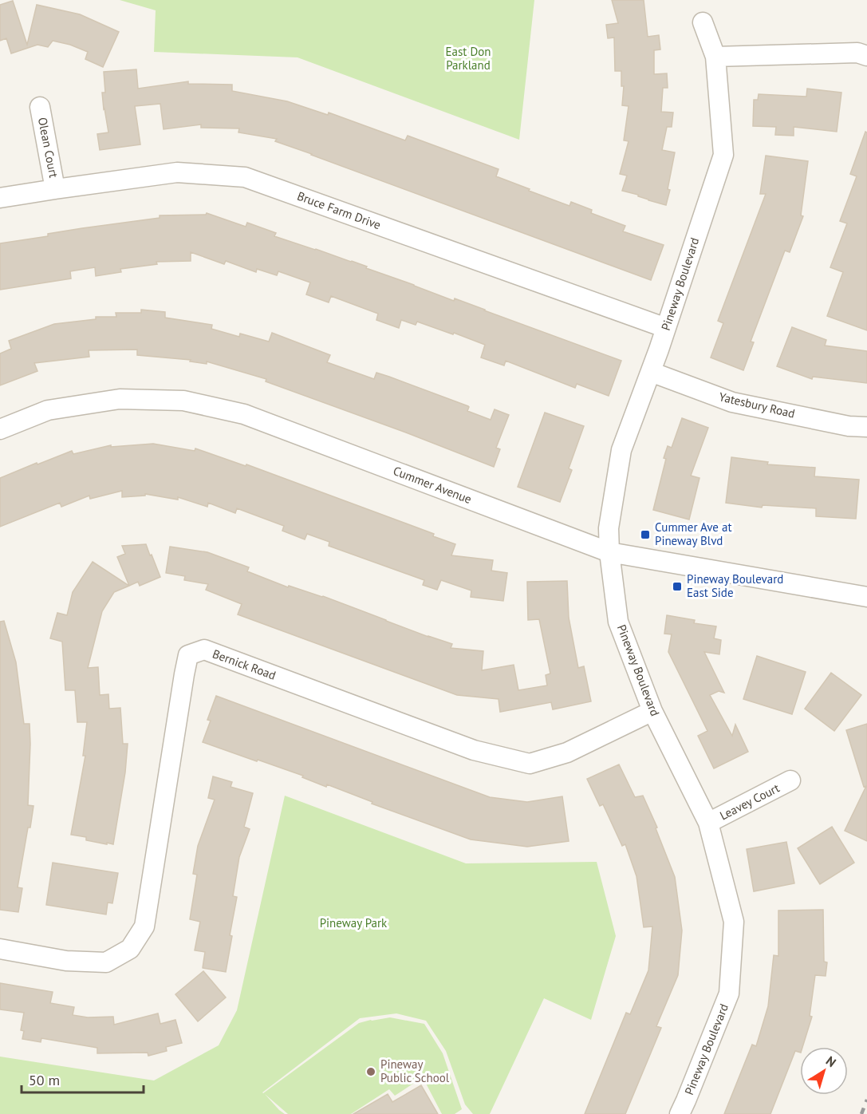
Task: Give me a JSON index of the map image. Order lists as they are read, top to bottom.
{
  "streets": {
    "street": [
      "Olean Court",
      "Bruce Farm Drive",
      "Pineway Boulevard",
      "Yatesbury Road",
      "Cummer Avenue",
      "Bernick Road",
      "Leavey Court"
    ]
  },
  "crossings": [
    ["Olean Court", "Bruce Farm Drive"],
    ["Bruce Farm Drive", "Pineway Boulevard"],
    ["Pineway Boulevard", "Yatesbury Road"],
    ["Pineway Boulevard", "Cummer Avenue"],
    ["Pineway Boulevard", "Bernick Road"],
    ["Pineway Boulevard", "Leavey Court"]
  ],
  "parks": ["East Don Parkland", "Pineway Park"],
  "places": {
    "transit": ["Cummer Ave at Pineway Blvd", "Pineway Boulevard East Side"],
    "other": ["Pineway Public School"]
  },
  "scale_bar": "50 m",
  "north": "top right"
}
